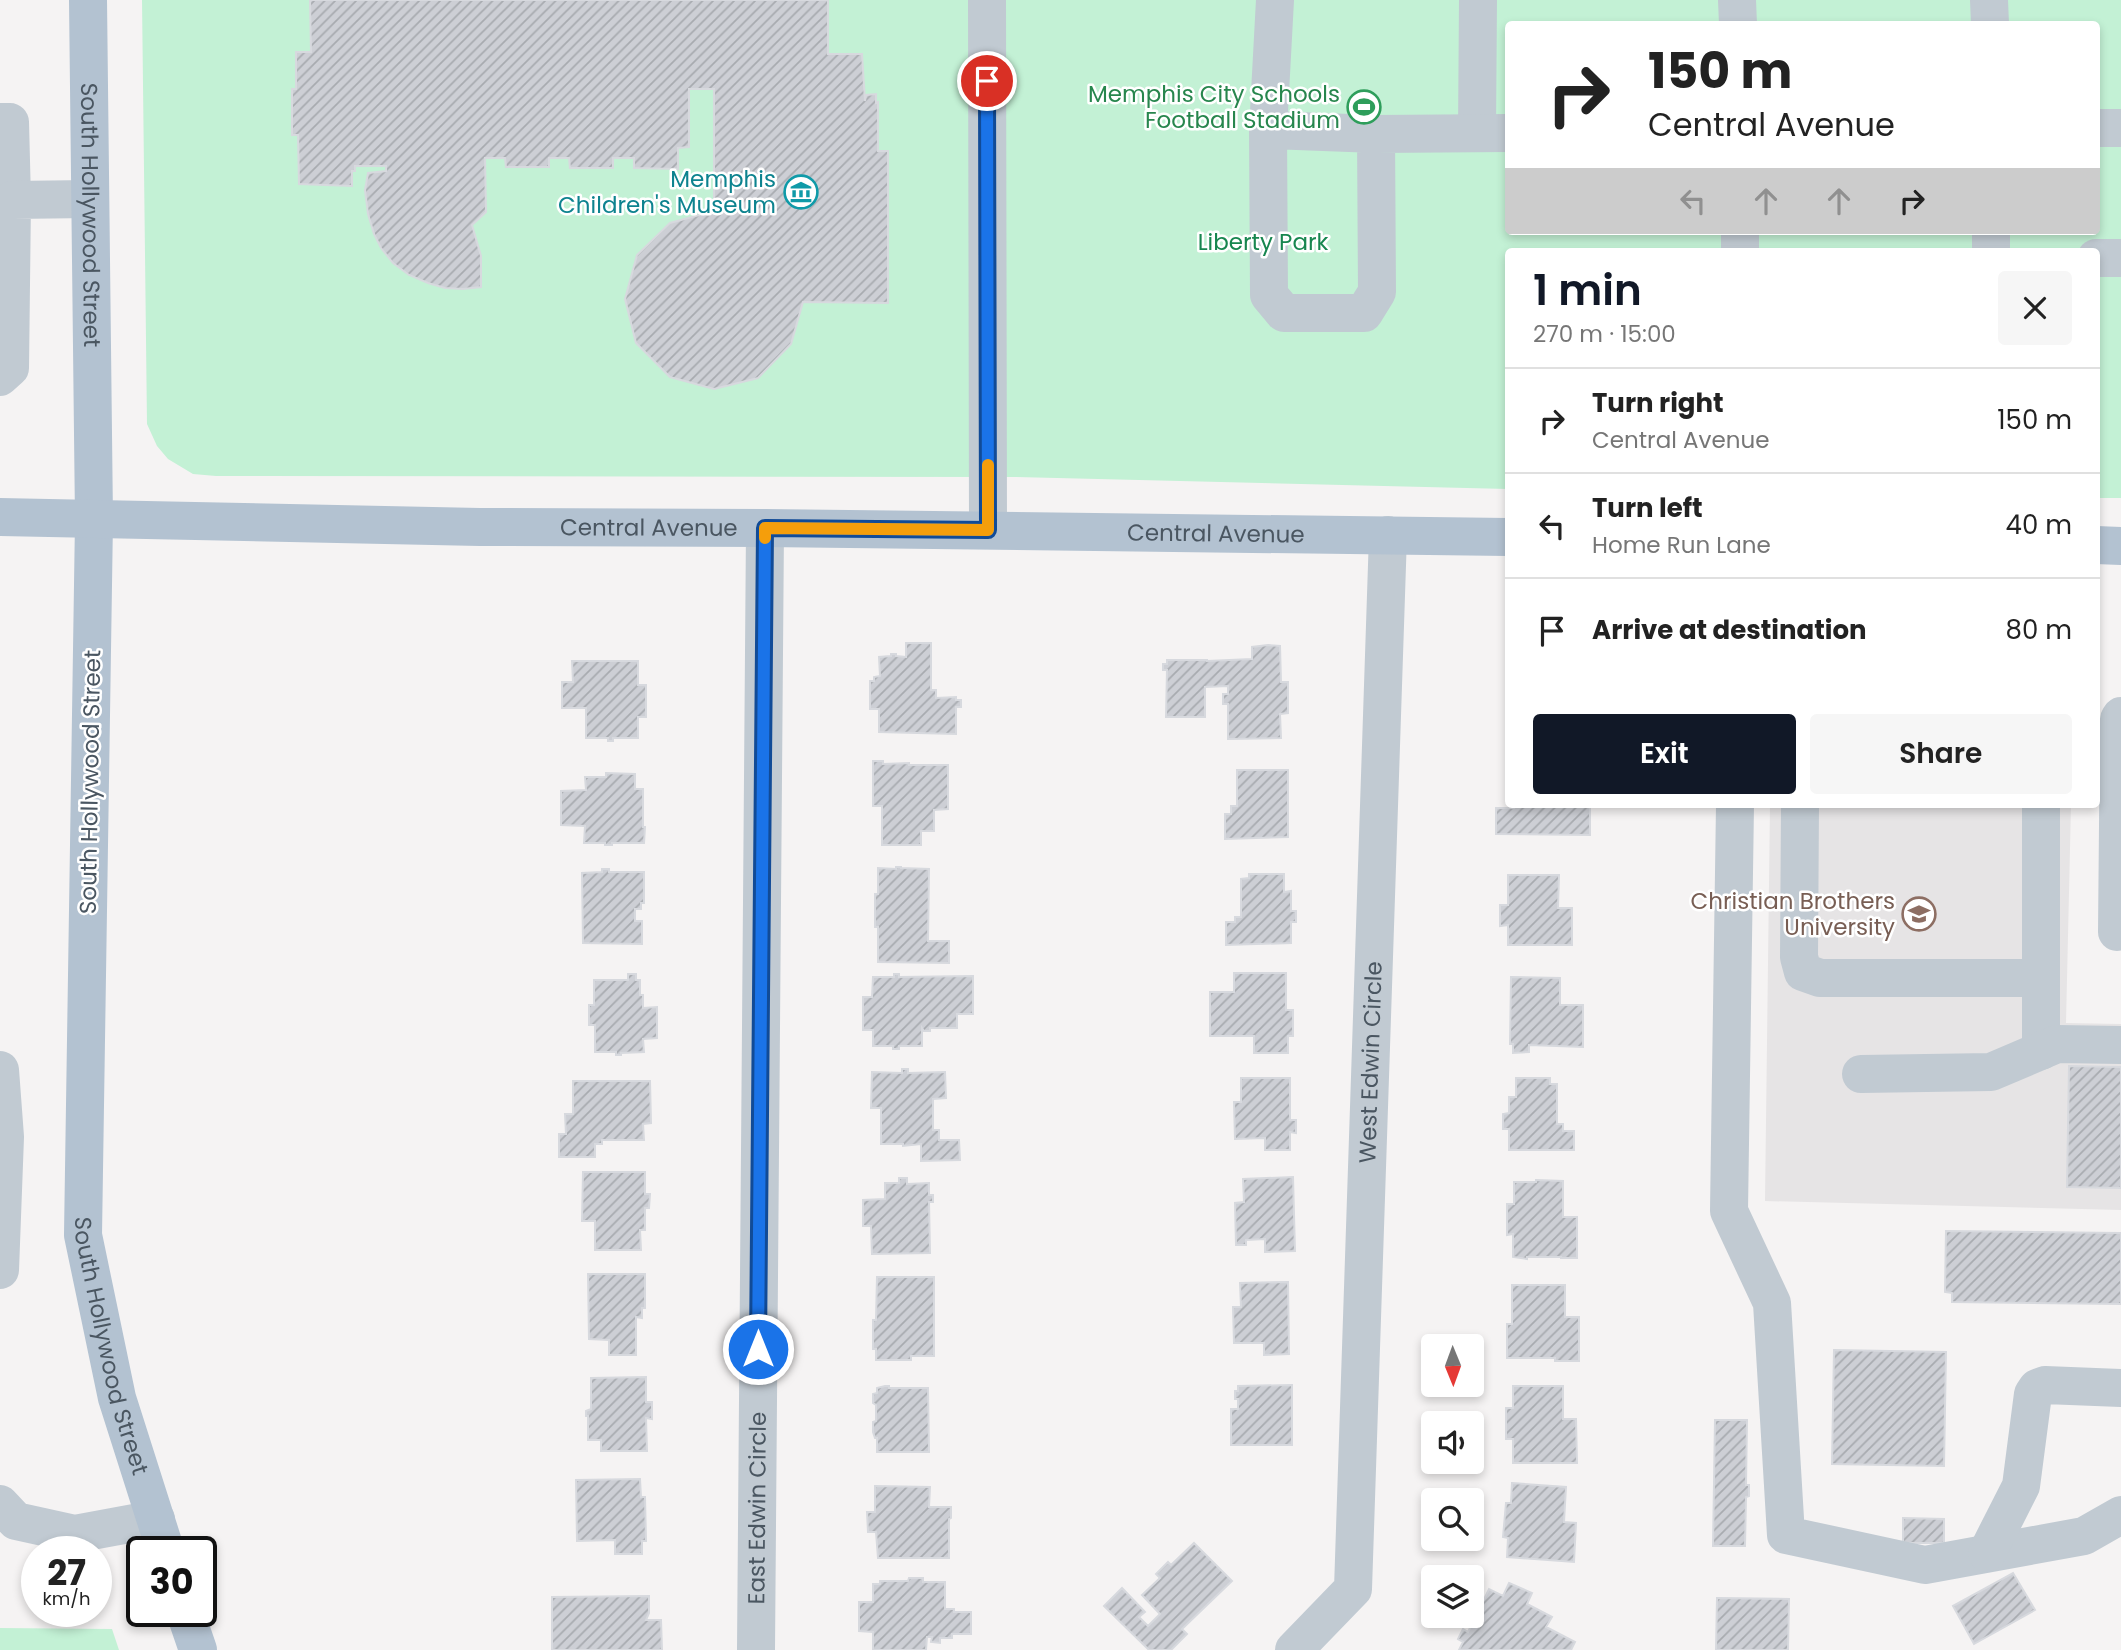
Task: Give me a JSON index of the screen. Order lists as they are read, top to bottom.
{
  "streets": {
    "main road": ["South Hollywood Street", "Central Avenue"],
    "street": ["West Edwin Circle", "East Edwin Circle"]
  },
  "crossings": [
    ["South Hollywood Street", "Central Avenue"],
    ["Central Avenue", "West Edwin Circle"],
    ["Central Avenue", "East Edwin Circle"]
  ],
  "parks": ["Liberty Park"],
  "places": {
    "sports": ["Memphis City Schools Football Stadium"],
    "museum": ["Memphis Children's Museum"],
    "school or university": ["Christian Brothers University"]
  },
  "north": "bottom",
  "page": {
    "turn": ["150 m", "Central Avenue"],
    "heading": ["1 min", "270 m · 15:00"],
    "list": [
      {
        "name": "Turn right",
        "note": "Central Avenue",
        "value": "150 m"
      },
      {
        "name": "Turn left",
        "note": "Home Run Lane",
        "value": "40 m"
      },
      {
        "name": "Arrive at destination",
        "value": "80 m"
      }
    ],
    "buttons": ["Exit", "Share"],
    "speed": "27 km/h",
    "limit": "30"
  }
}
